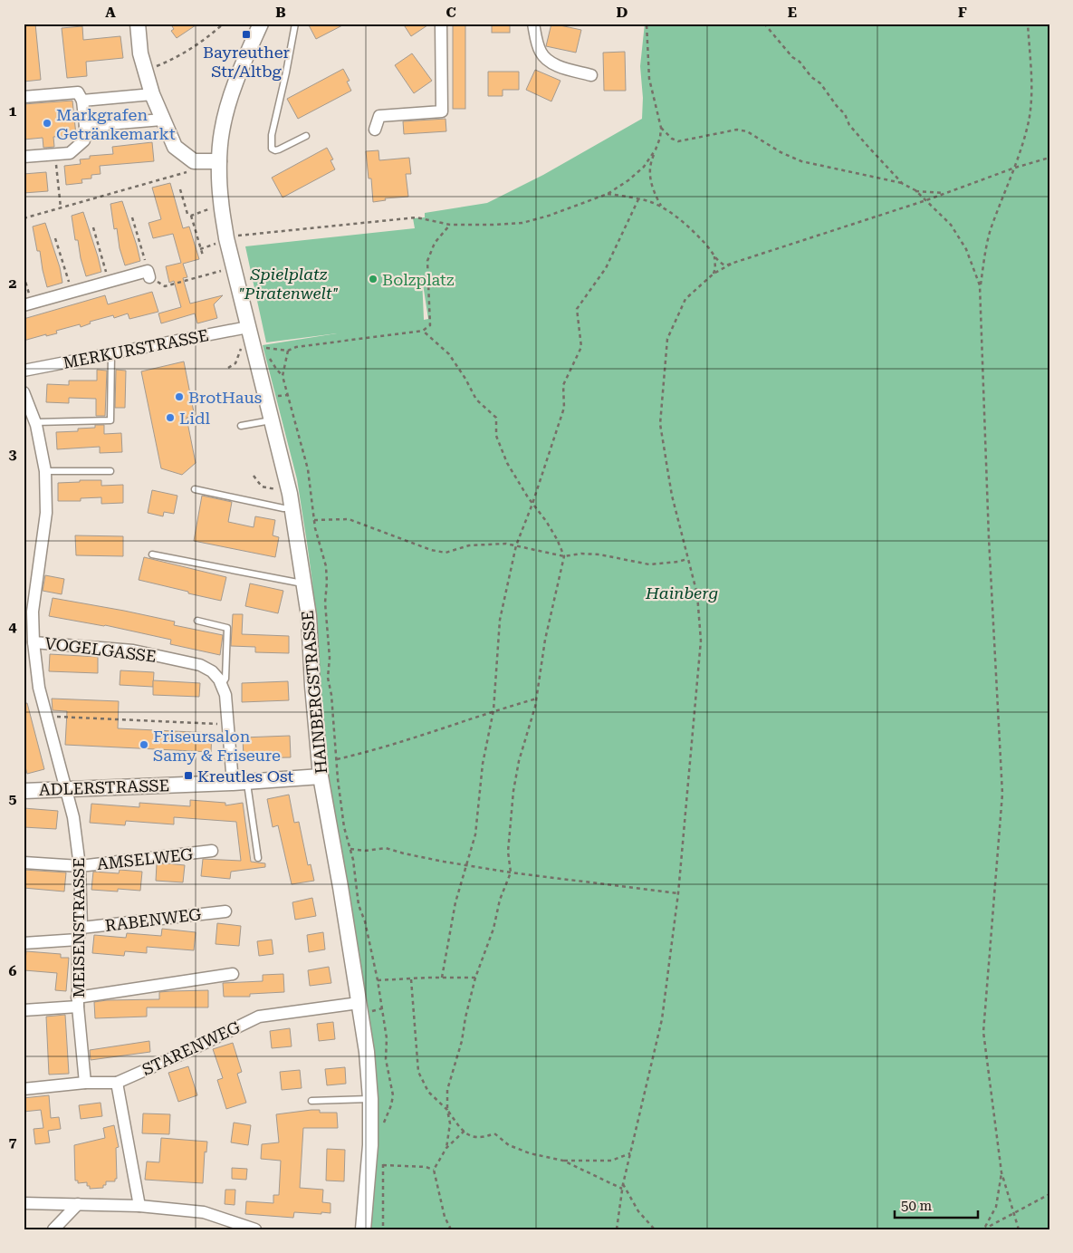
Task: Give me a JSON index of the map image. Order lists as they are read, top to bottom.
{
  "streets": {
    "street": [
      "MERKURSTRASSE",
      "VOGELGASSE",
      "HAINBERGSTRASSE",
      "ADLERSTRASSE",
      "AMSELWEG",
      "RABENWEG",
      "MEISENSTRASSE",
      "STARENWEG"
    ]
  },
  "crossings": [
    ["MERKURSTRASSE", "HAINBERGSTRASSE"],
    ["VOGELGASSE", "MEISENSTRASSE"],
    ["HAINBERGSTRASSE", "ADLERSTRASSE"],
    ["HAINBERGSTRASSE", "STARENWEG"],
    ["ADLERSTRASSE", "MEISENSTRASSE"],
    ["AMSELWEG", "MEISENSTRASSE"],
    ["RABENWEG", "MEISENSTRASSE"],
    ["MEISENSTRASSE", "STARENWEG"]
  ],
  "parks": ["Spielplatz \"Piratenwelt\"", "Hainberg"],
  "places": {
    "transit": ["Bayreuther Str/Altbg", "Kreutles Ost"],
    "other": [
      "Markgrafen Getränkemarkt",
      "Bolzplatz",
      "BrotHaus",
      "Lidl",
      "Friseursalon Samy & Friseure"
    ]
  },
  "scale_bar": "50 m",
  "grid": {
    "columns": [
      "A",
      "B",
      "C",
      "D",
      "E",
      "F"
    ],
    "rows": [
      "1",
      "2",
      "3",
      "4",
      "5",
      "6",
      "7"
    ]
  }
}
